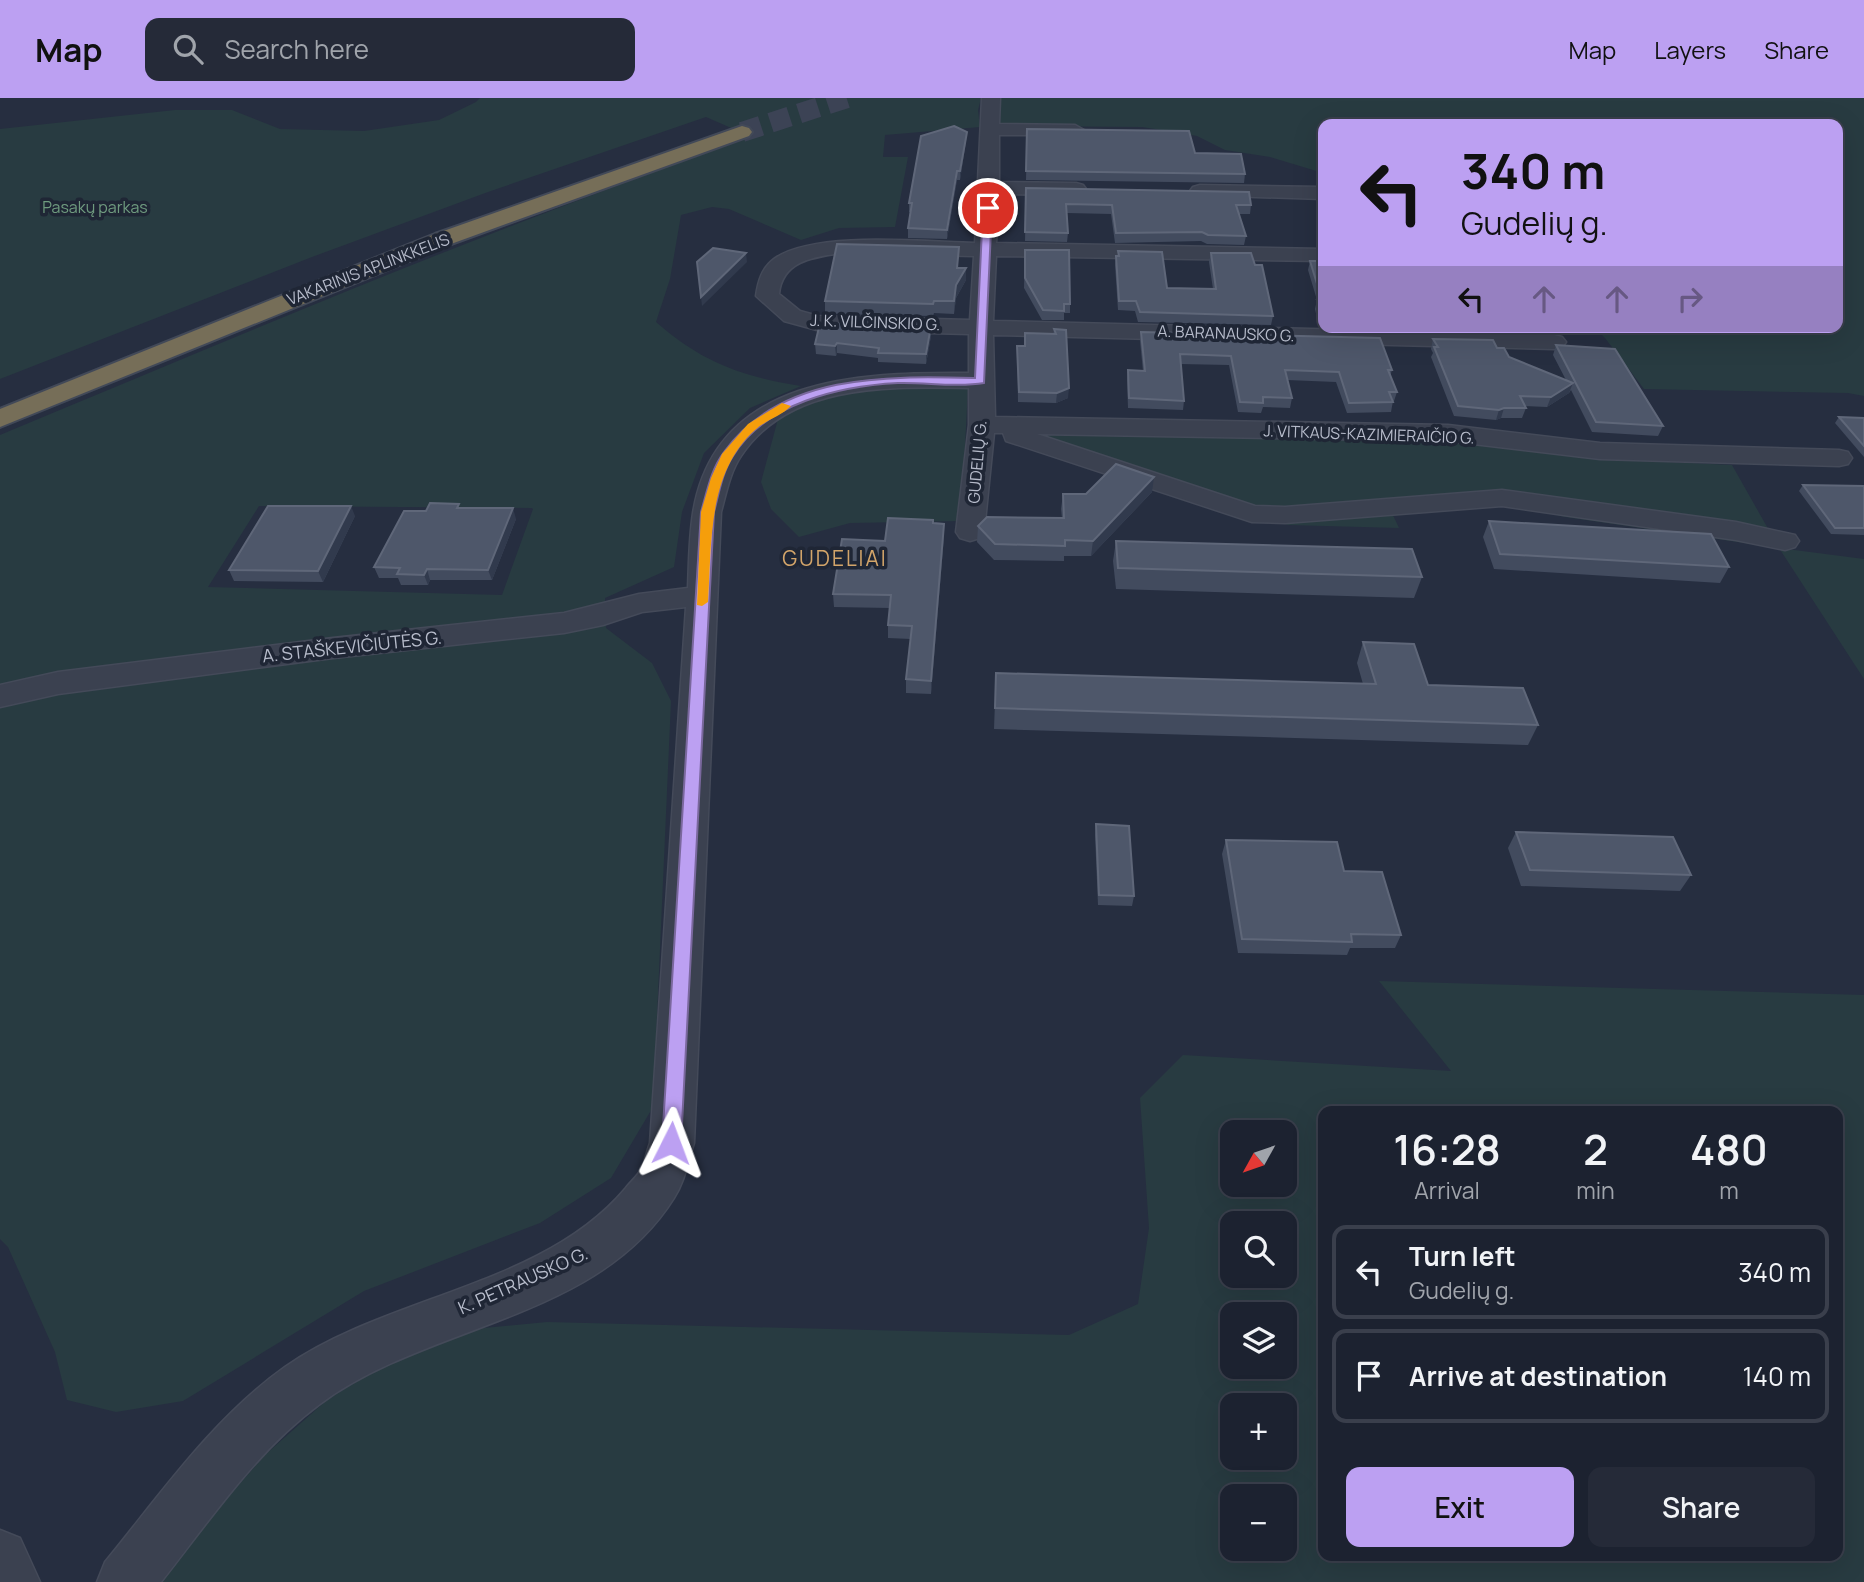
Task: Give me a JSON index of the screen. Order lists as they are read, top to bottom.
{
  "streets": {
    "highway": ["VAKARINIS APLINKKELIS"],
    "street": [
      "J. K. VILČINSKIO G.",
      "A. BARANAUSKO G.",
      "J. VITKAUS-KAZIMIERAIČIO G.",
      "GUDELIŲ G.",
      "A. STAŠKEVIČIŪTĖS G.",
      "K. PETRAUSKO G."
    ]
  },
  "crossings": [
    ["J. K. VILČINSKIO G.", "A. BARANAUSKO G."],
    ["J. K. VILČINSKIO G.", "GUDELIŲ G."],
    ["A. BARANAUSKO G.", "GUDELIŲ G."],
    ["J. VITKAUS-KAZIMIERAIČIO G.", "GUDELIŲ G."],
    ["GUDELIŲ G.", "K. PETRAUSKO G."],
    ["A. STAŠKEVIČIŪTĖS G.", "K. PETRAUSKO G."]
  ],
  "districts": ["GUDELIAI"],
  "parks": ["Pasakų parkas"],
  "north": "bottom left",
  "page": {
    "header": "Map",
    "search": "Search here",
    "nav": ["Map", "Layers", "Share"],
    "turn": ["340 m", "Gudelių g."],
    "eta": [
      "16:28",
      "Arrival",
      "2",
      "min",
      "480",
      "m"
    ],
    "map_buttons": ["+", "−"],
    "list": [
      {
        "name": "Turn left",
        "note": "Gudelių g.",
        "value": "340 m"
      },
      {
        "name": "Arrive at destination",
        "value": "140 m"
      }
    ],
    "buttons": ["Exit", "Share"]
  }
}
